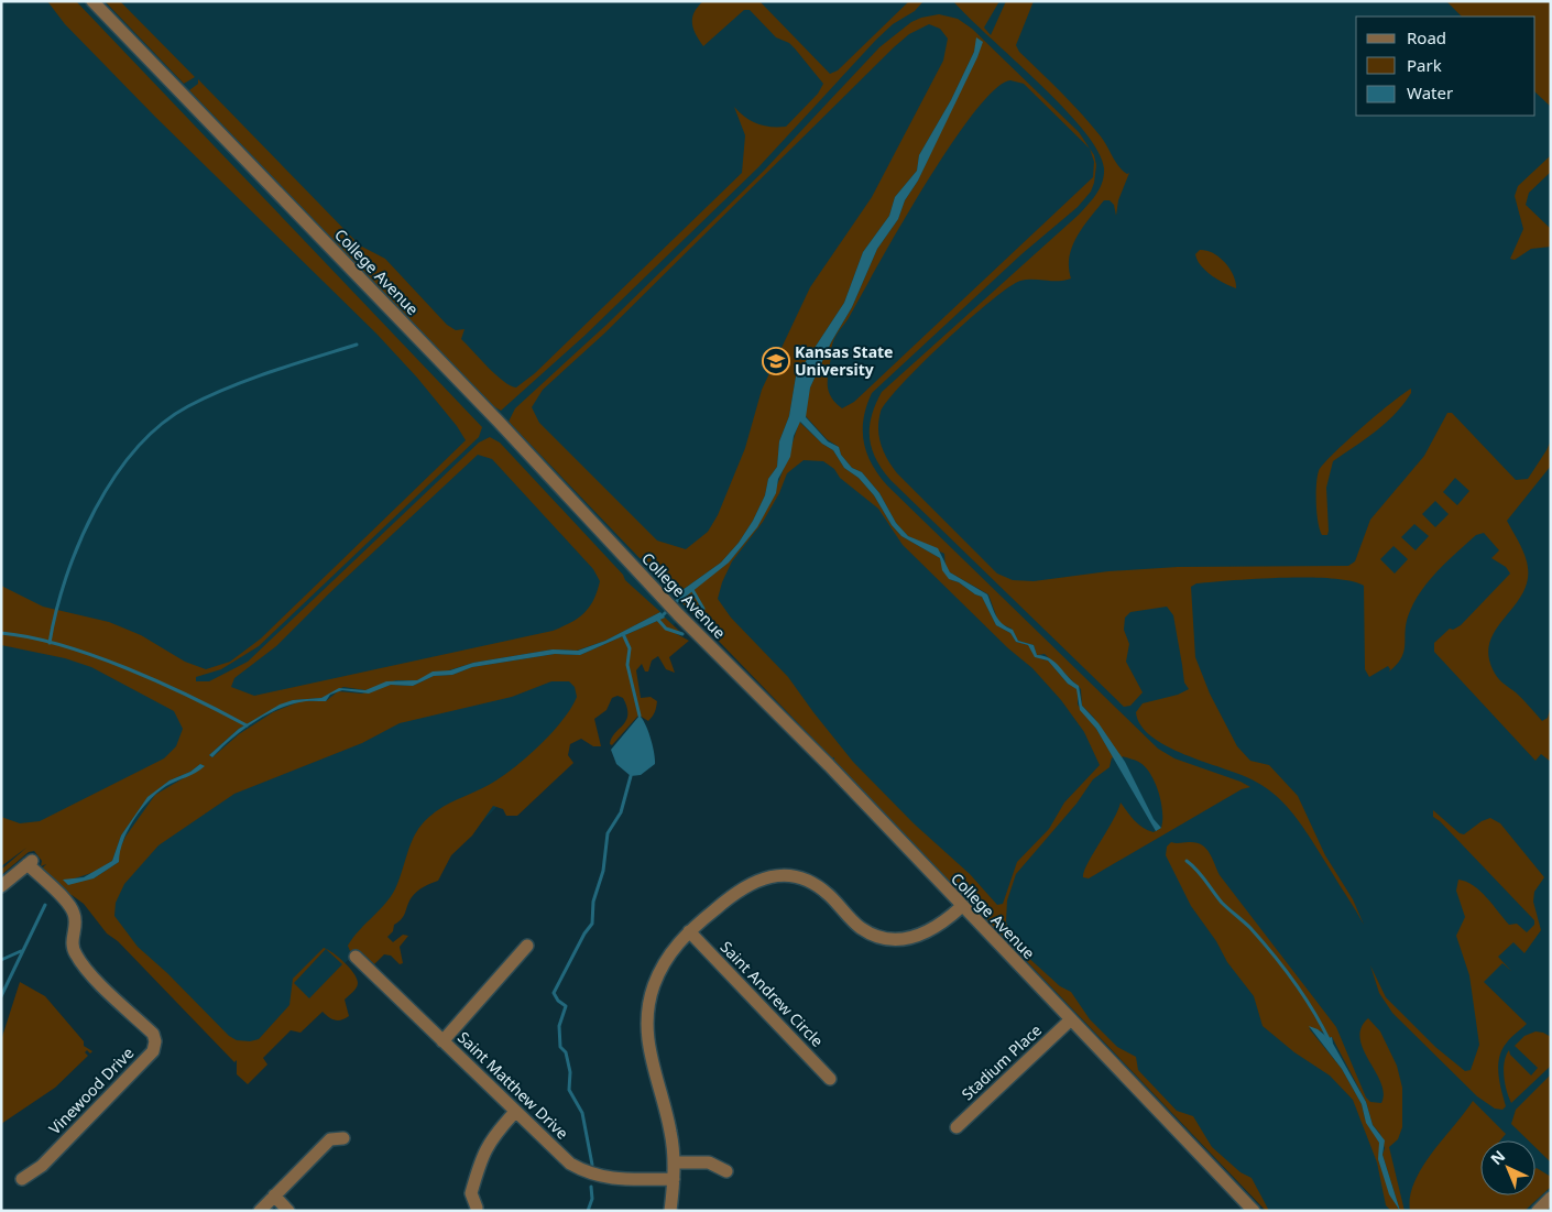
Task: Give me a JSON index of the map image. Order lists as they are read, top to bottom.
{
  "streets": {
    "street": [
      "College Avenue",
      "Saint Andrew Circle",
      "Stadium Place",
      "Saint Matthew Drive",
      "Vinewood Drive"
    ]
  },
  "crossings": [
    ["College Avenue", "Stadium Place"]
  ],
  "places": {
    "school or university": ["Kansas State University"]
  },
  "legend": ["Road", "Park", "Water"],
  "north": "top left"
}
